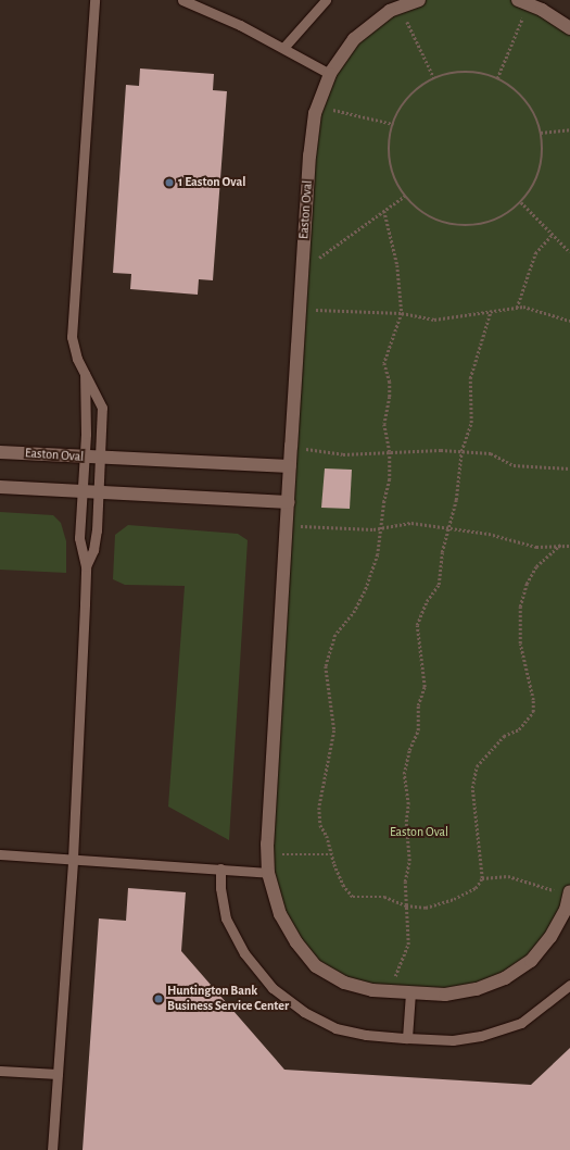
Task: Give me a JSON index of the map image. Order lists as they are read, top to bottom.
{
  "streets": {
    "street": ["Easton Oval"]
  },
  "parks": ["Easton Oval"],
  "places": ["1 Easton Oval", "Huntington Bank Business Service Center"]
}
